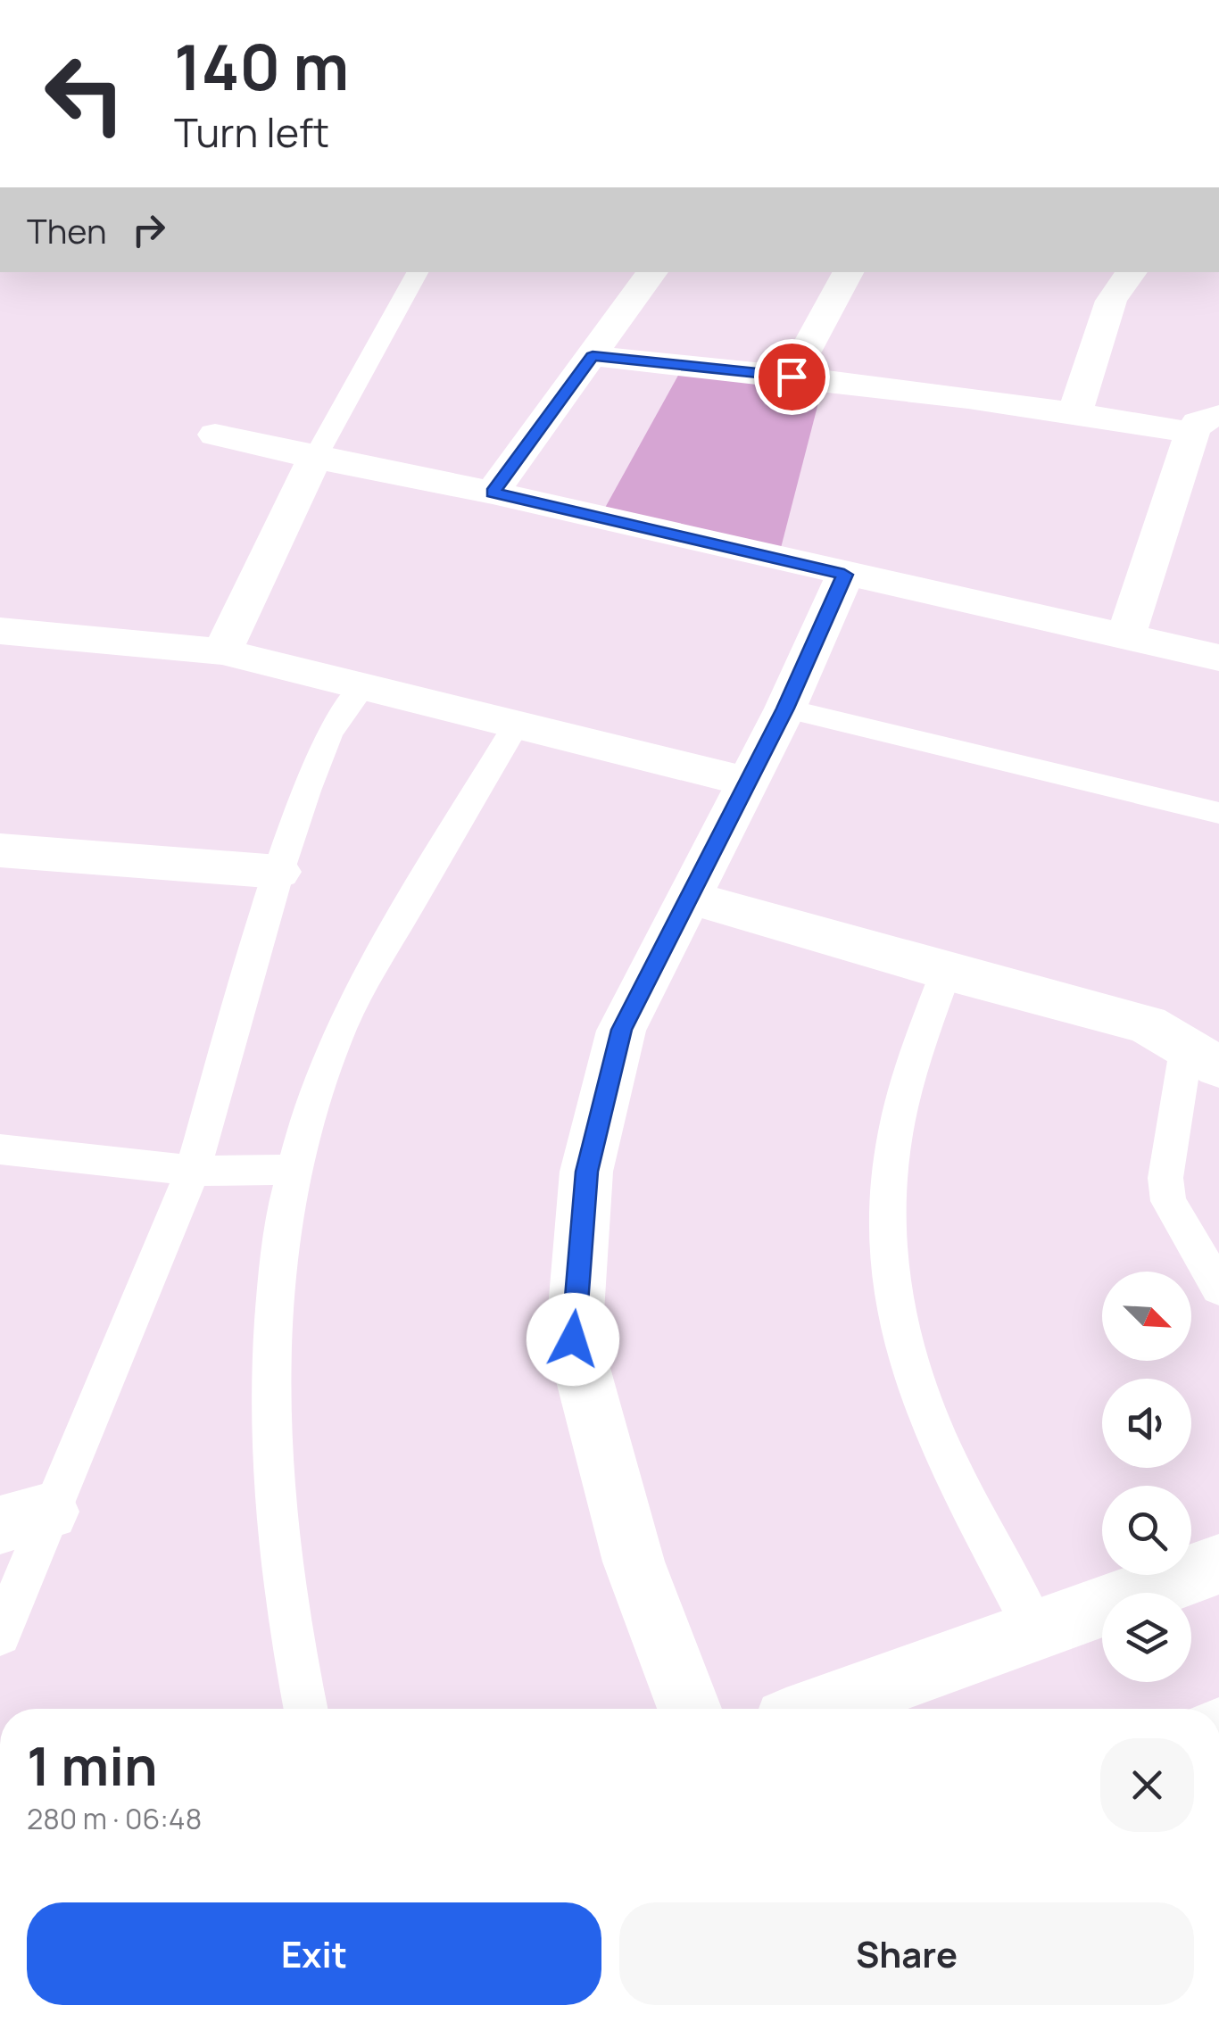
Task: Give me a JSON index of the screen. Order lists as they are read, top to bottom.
{
  "north": "bottom right",
  "page": {
    "turn": ["140 m", "Turn left"],
    "then": "Then",
    "heading": ["1 min", "280 m · 06:48"],
    "buttons": ["Exit", "Share"]
  }
}
